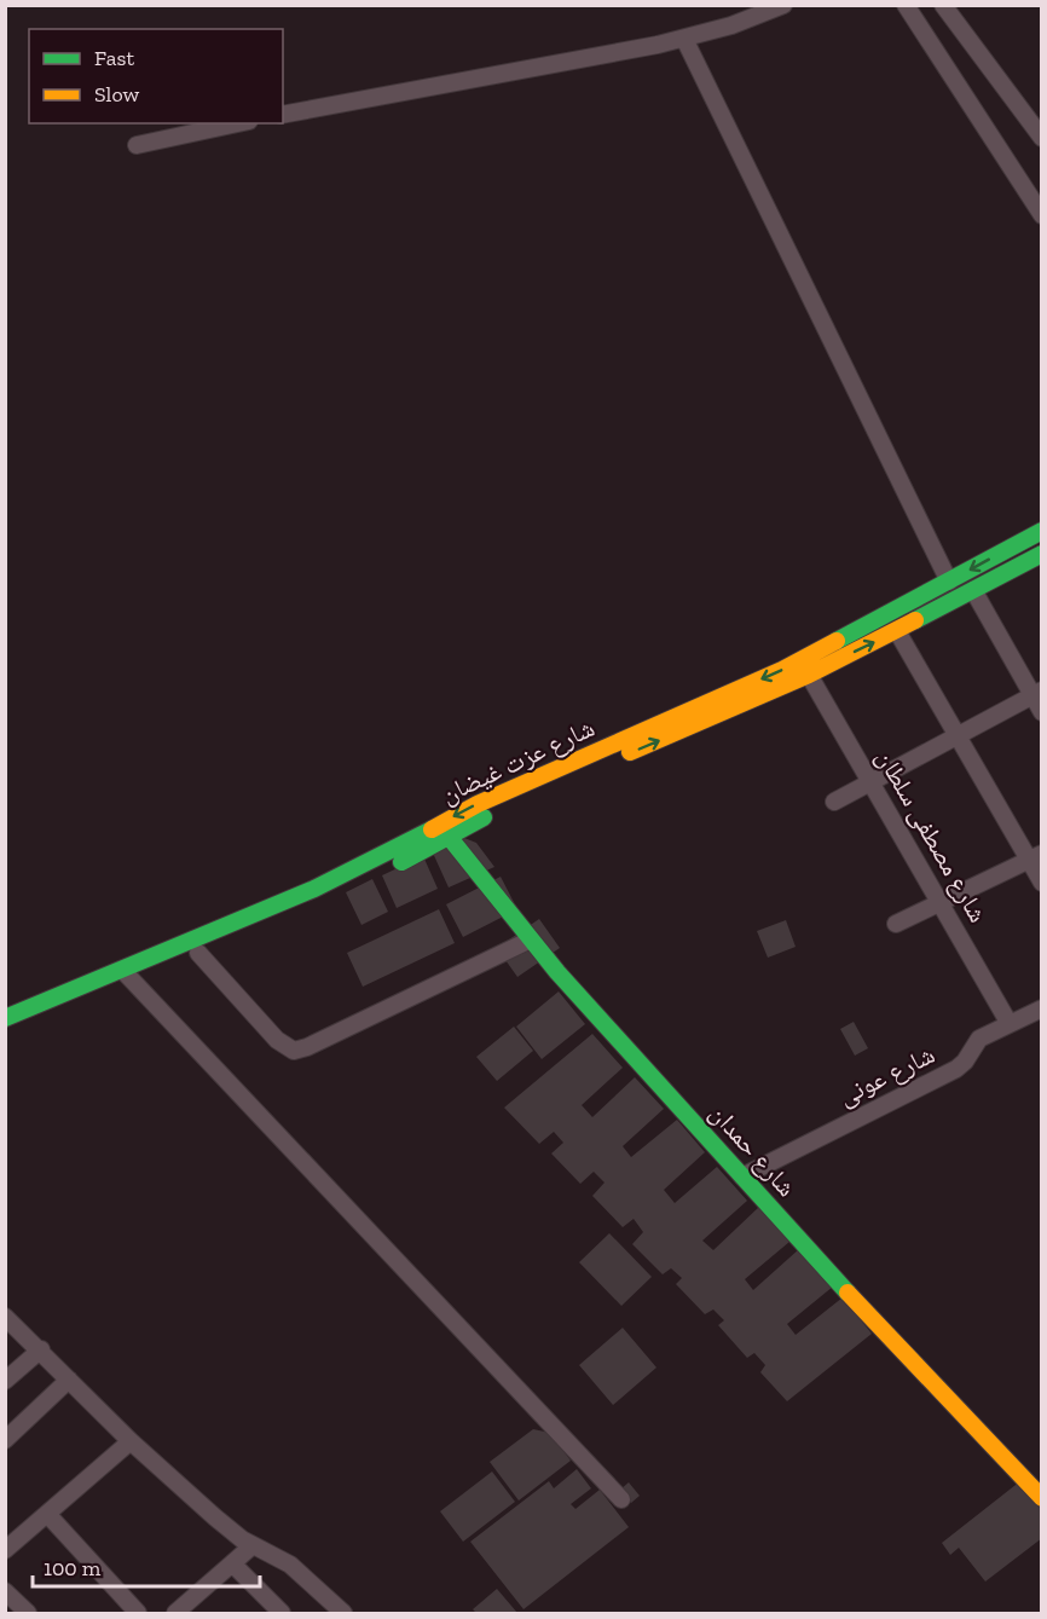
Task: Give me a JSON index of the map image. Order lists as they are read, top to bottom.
{
  "streets": {
    "street": [
      "شارع عزت غيضان",
      "شارع مصطفى سلطان",
      "شارع عونى",
      "شارع حمدان"
    ]
  },
  "crossings": [
    ["شارع عزت غيضان", "شارع مصطفى سلطان"],
    ["شارع عزت غيضان", "شارع حمدان"],
    ["شارع مصطفى سلطان", "شارع عونى"],
    ["شارع عونى", "شارع حمدان"]
  ],
  "legend": ["Fast", "Slow"],
  "scale_bar": "100 m"
}
